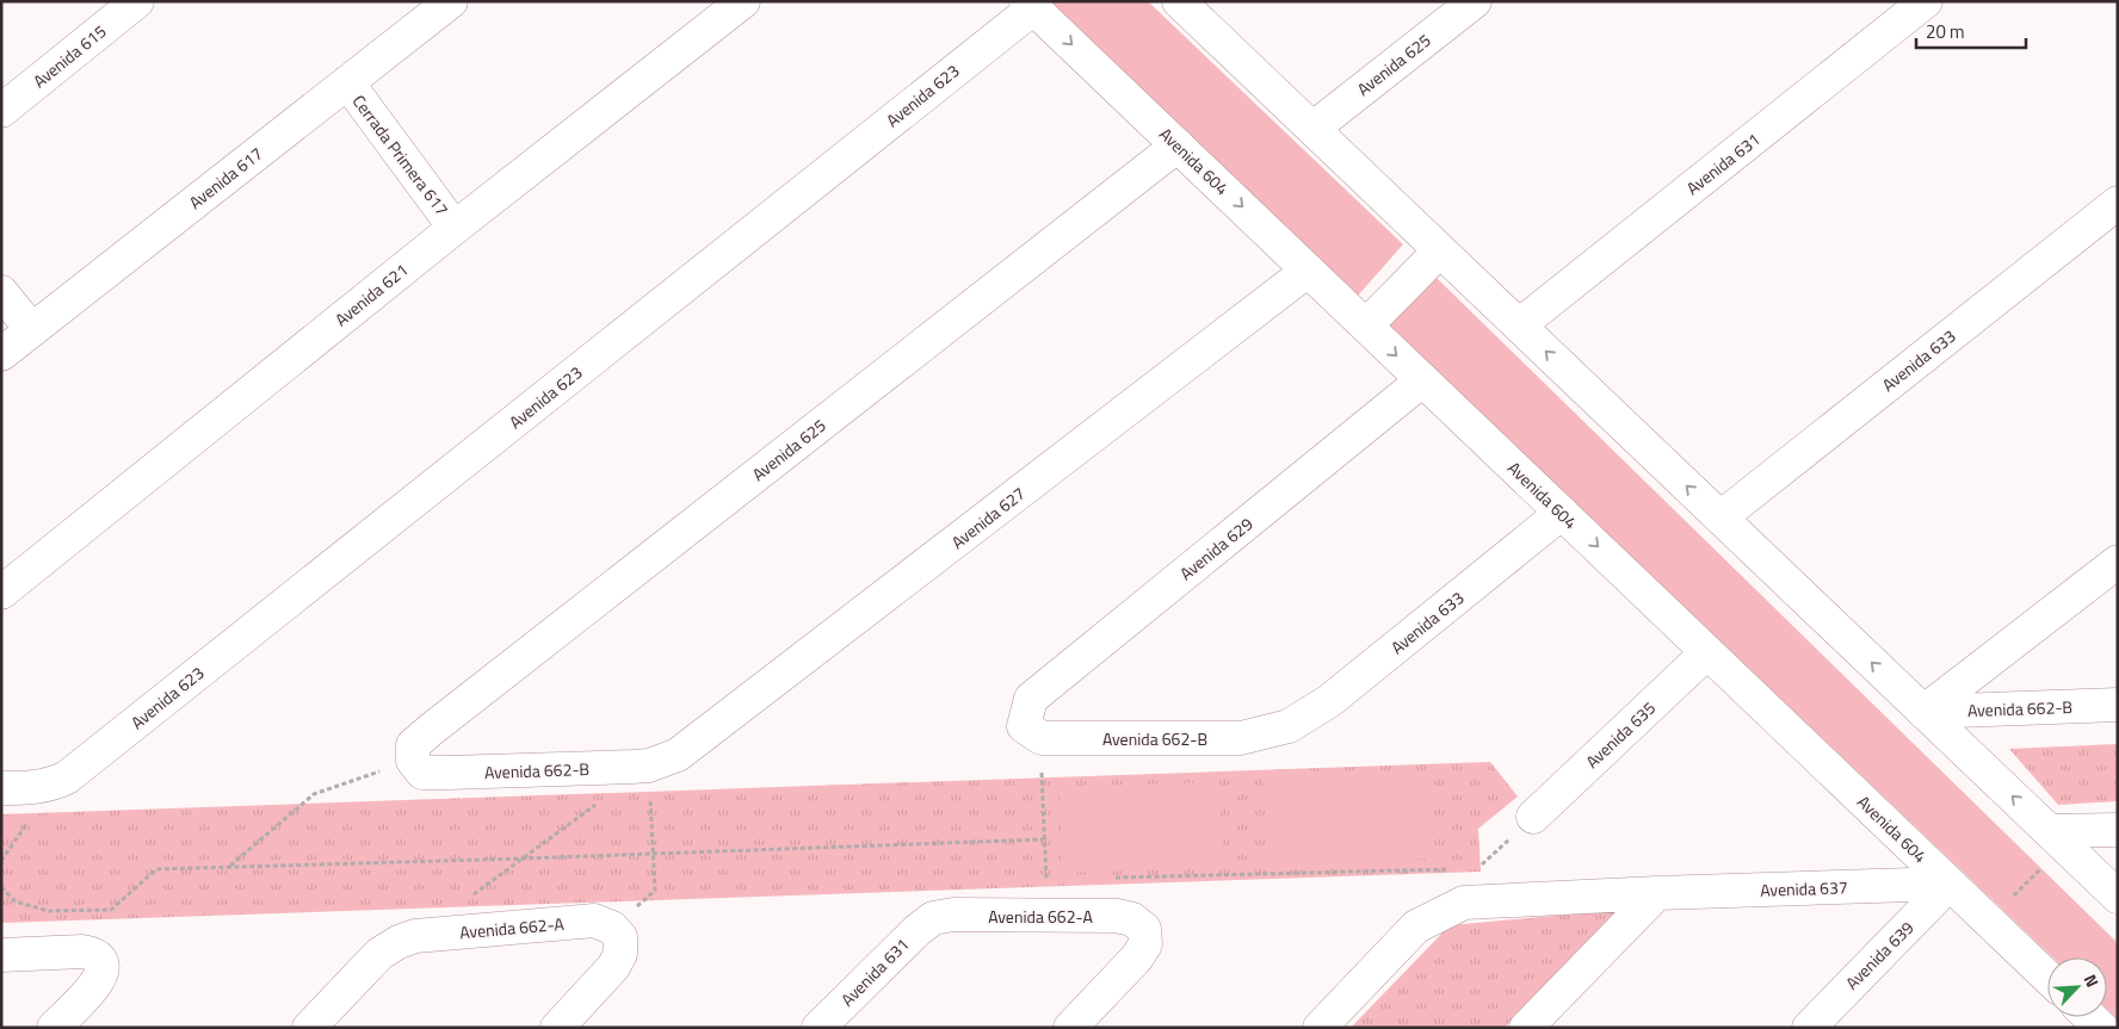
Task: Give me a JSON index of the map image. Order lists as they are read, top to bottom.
{
  "streets": {
    "street": [
      "Avenida 615",
      "Avenida 625",
      "Avenida 623",
      "Cerrada Primera 617",
      "Avenida 604",
      "Avenida 631",
      "Avenida 617",
      "Avenida 621",
      "Avenida 633",
      "Avenida 627",
      "Avenida 629",
      "Avenida 662-B",
      "Avenida 635",
      "Avenida 637",
      "Avenida 662-A",
      "Avenida 639"
    ]
  },
  "crossings": [
    ["Avenida 625", "Avenida 604"],
    ["Avenida 625", "Avenida 662-B"],
    ["Avenida 623", "Avenida 604"],
    ["Cerrada Primera 617", "Avenida 617"],
    ["Cerrada Primera 617", "Avenida 621"],
    ["Avenida 604", "Avenida 633"],
    ["Avenida 604", "Avenida 627"],
    ["Avenida 604", "Avenida 629"],
    ["Avenida 604", "Avenida 635"],
    ["Avenida 604", "Avenida 637"],
    ["Avenida 604", "Avenida 639"],
    ["Avenida 631", "Avenida 662-A"],
    ["Avenida 633", "Avenida 662-B"],
    ["Avenida 627", "Avenida 662-B"],
    ["Avenida 629", "Avenida 662-B"],
    ["Avenida 637", "Avenida 639"]
  ],
  "scale_bar": "20 m",
  "north": "top right"
}
